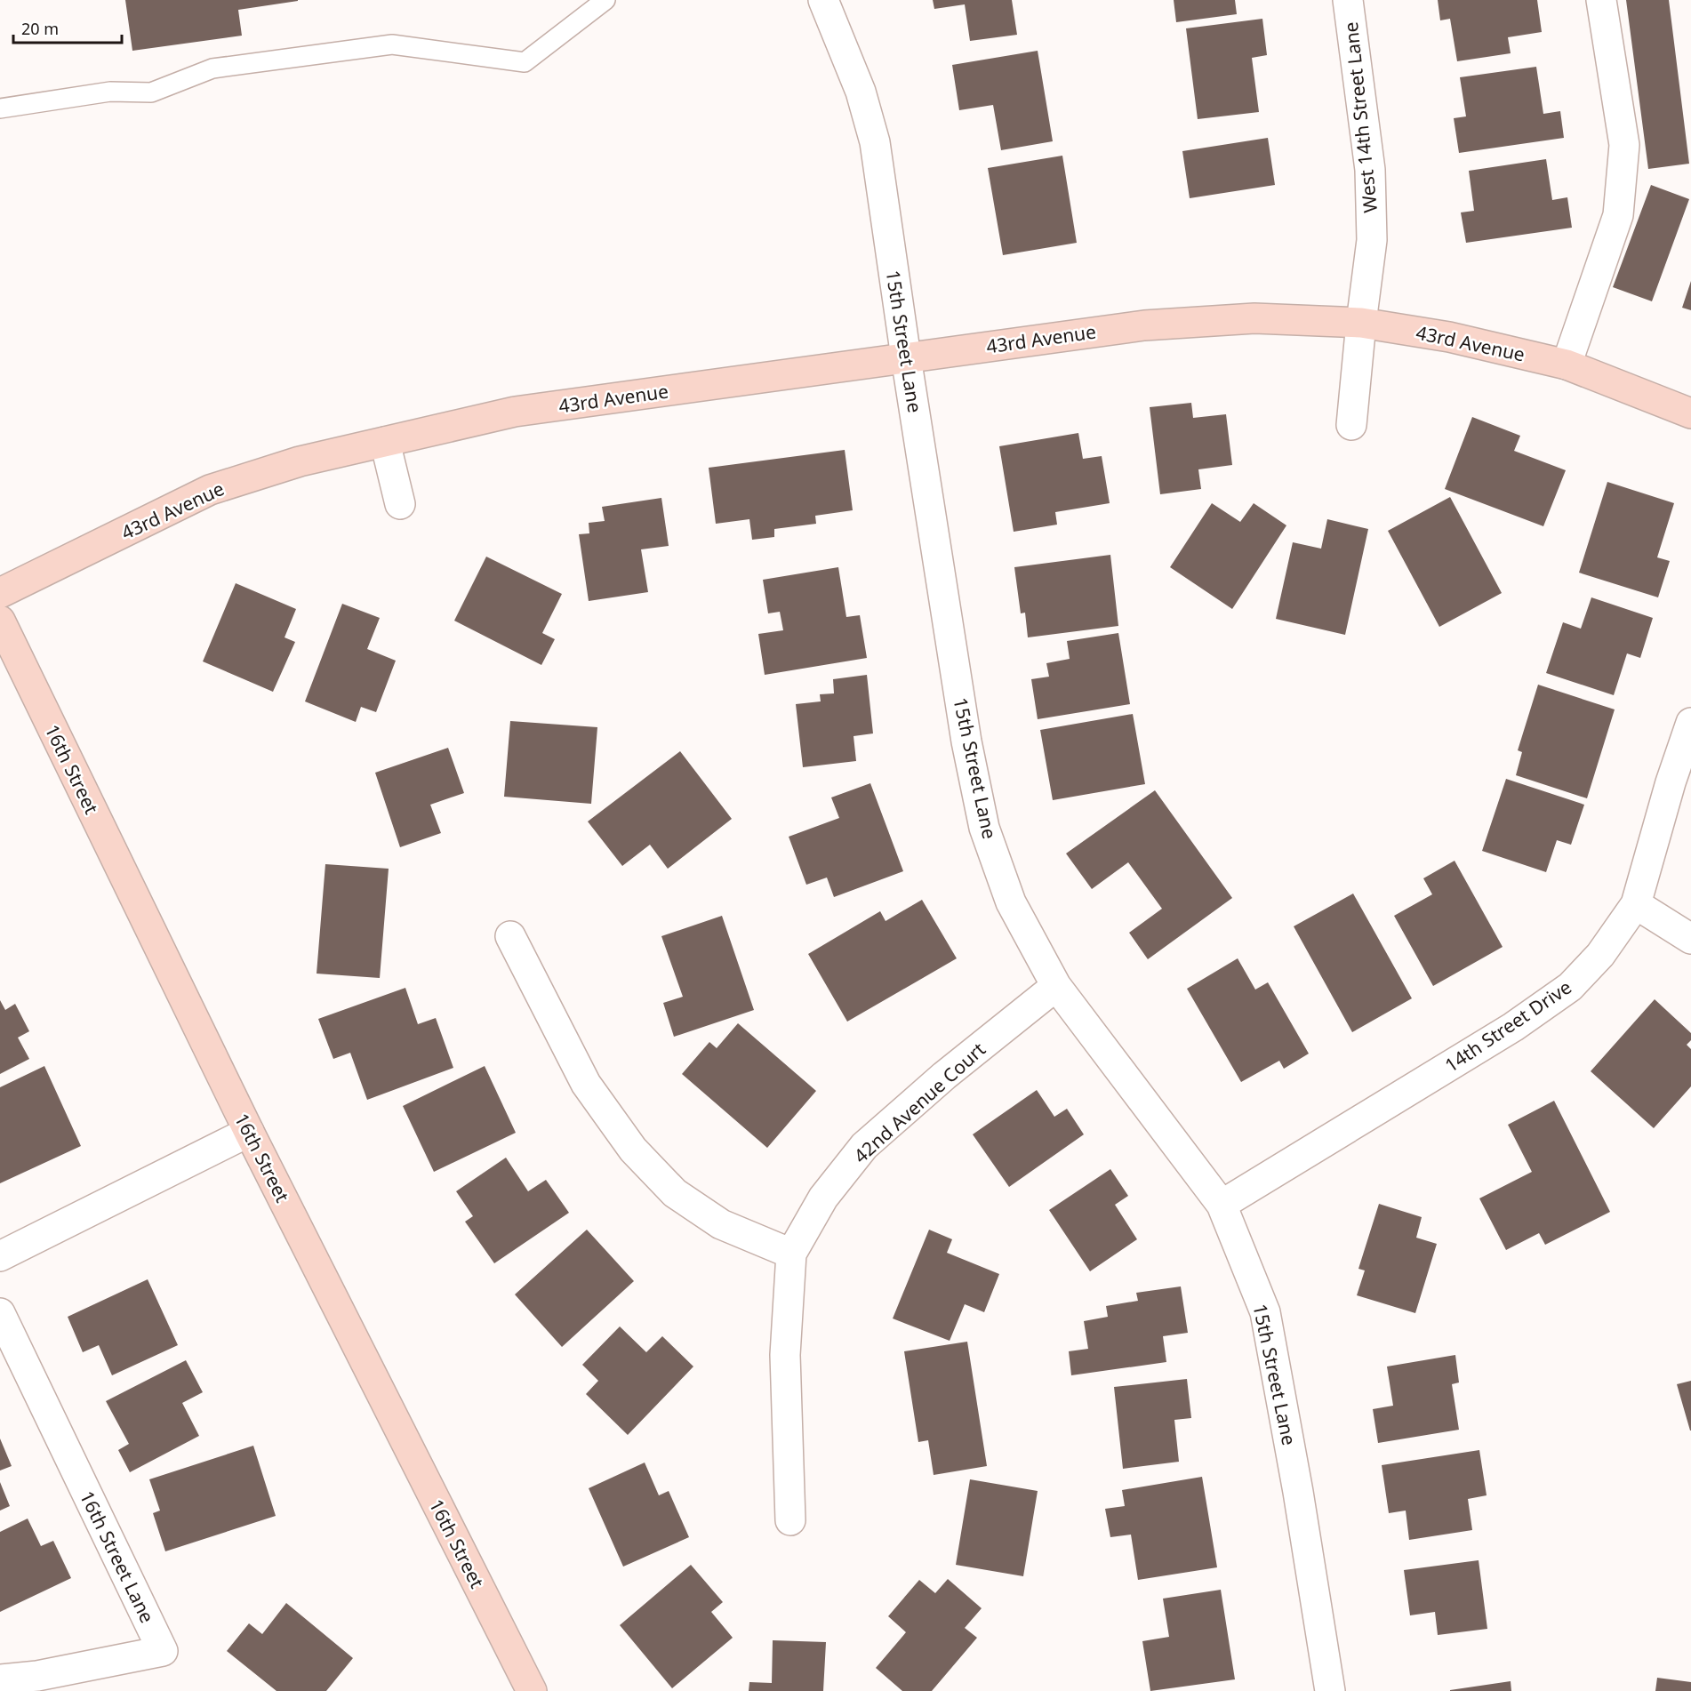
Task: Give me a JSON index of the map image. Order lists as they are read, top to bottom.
{
  "streets": {
    "street": [
      "West 14th Street Lane",
      "43rd Avenue",
      "15th Street Lane",
      "16th Street",
      "14th Street Drive",
      "42nd Avenue Court",
      "16th Street Lane"
    ]
  },
  "crossings": [
    ["West 14th Street Lane", "43rd Avenue"],
    ["43rd Avenue", "15th Street Lane"],
    ["15th Street Lane", "14th Street Drive"],
    ["15th Street Lane", "42nd Avenue Court"]
  ],
  "scale_bar": "20 m"
}
